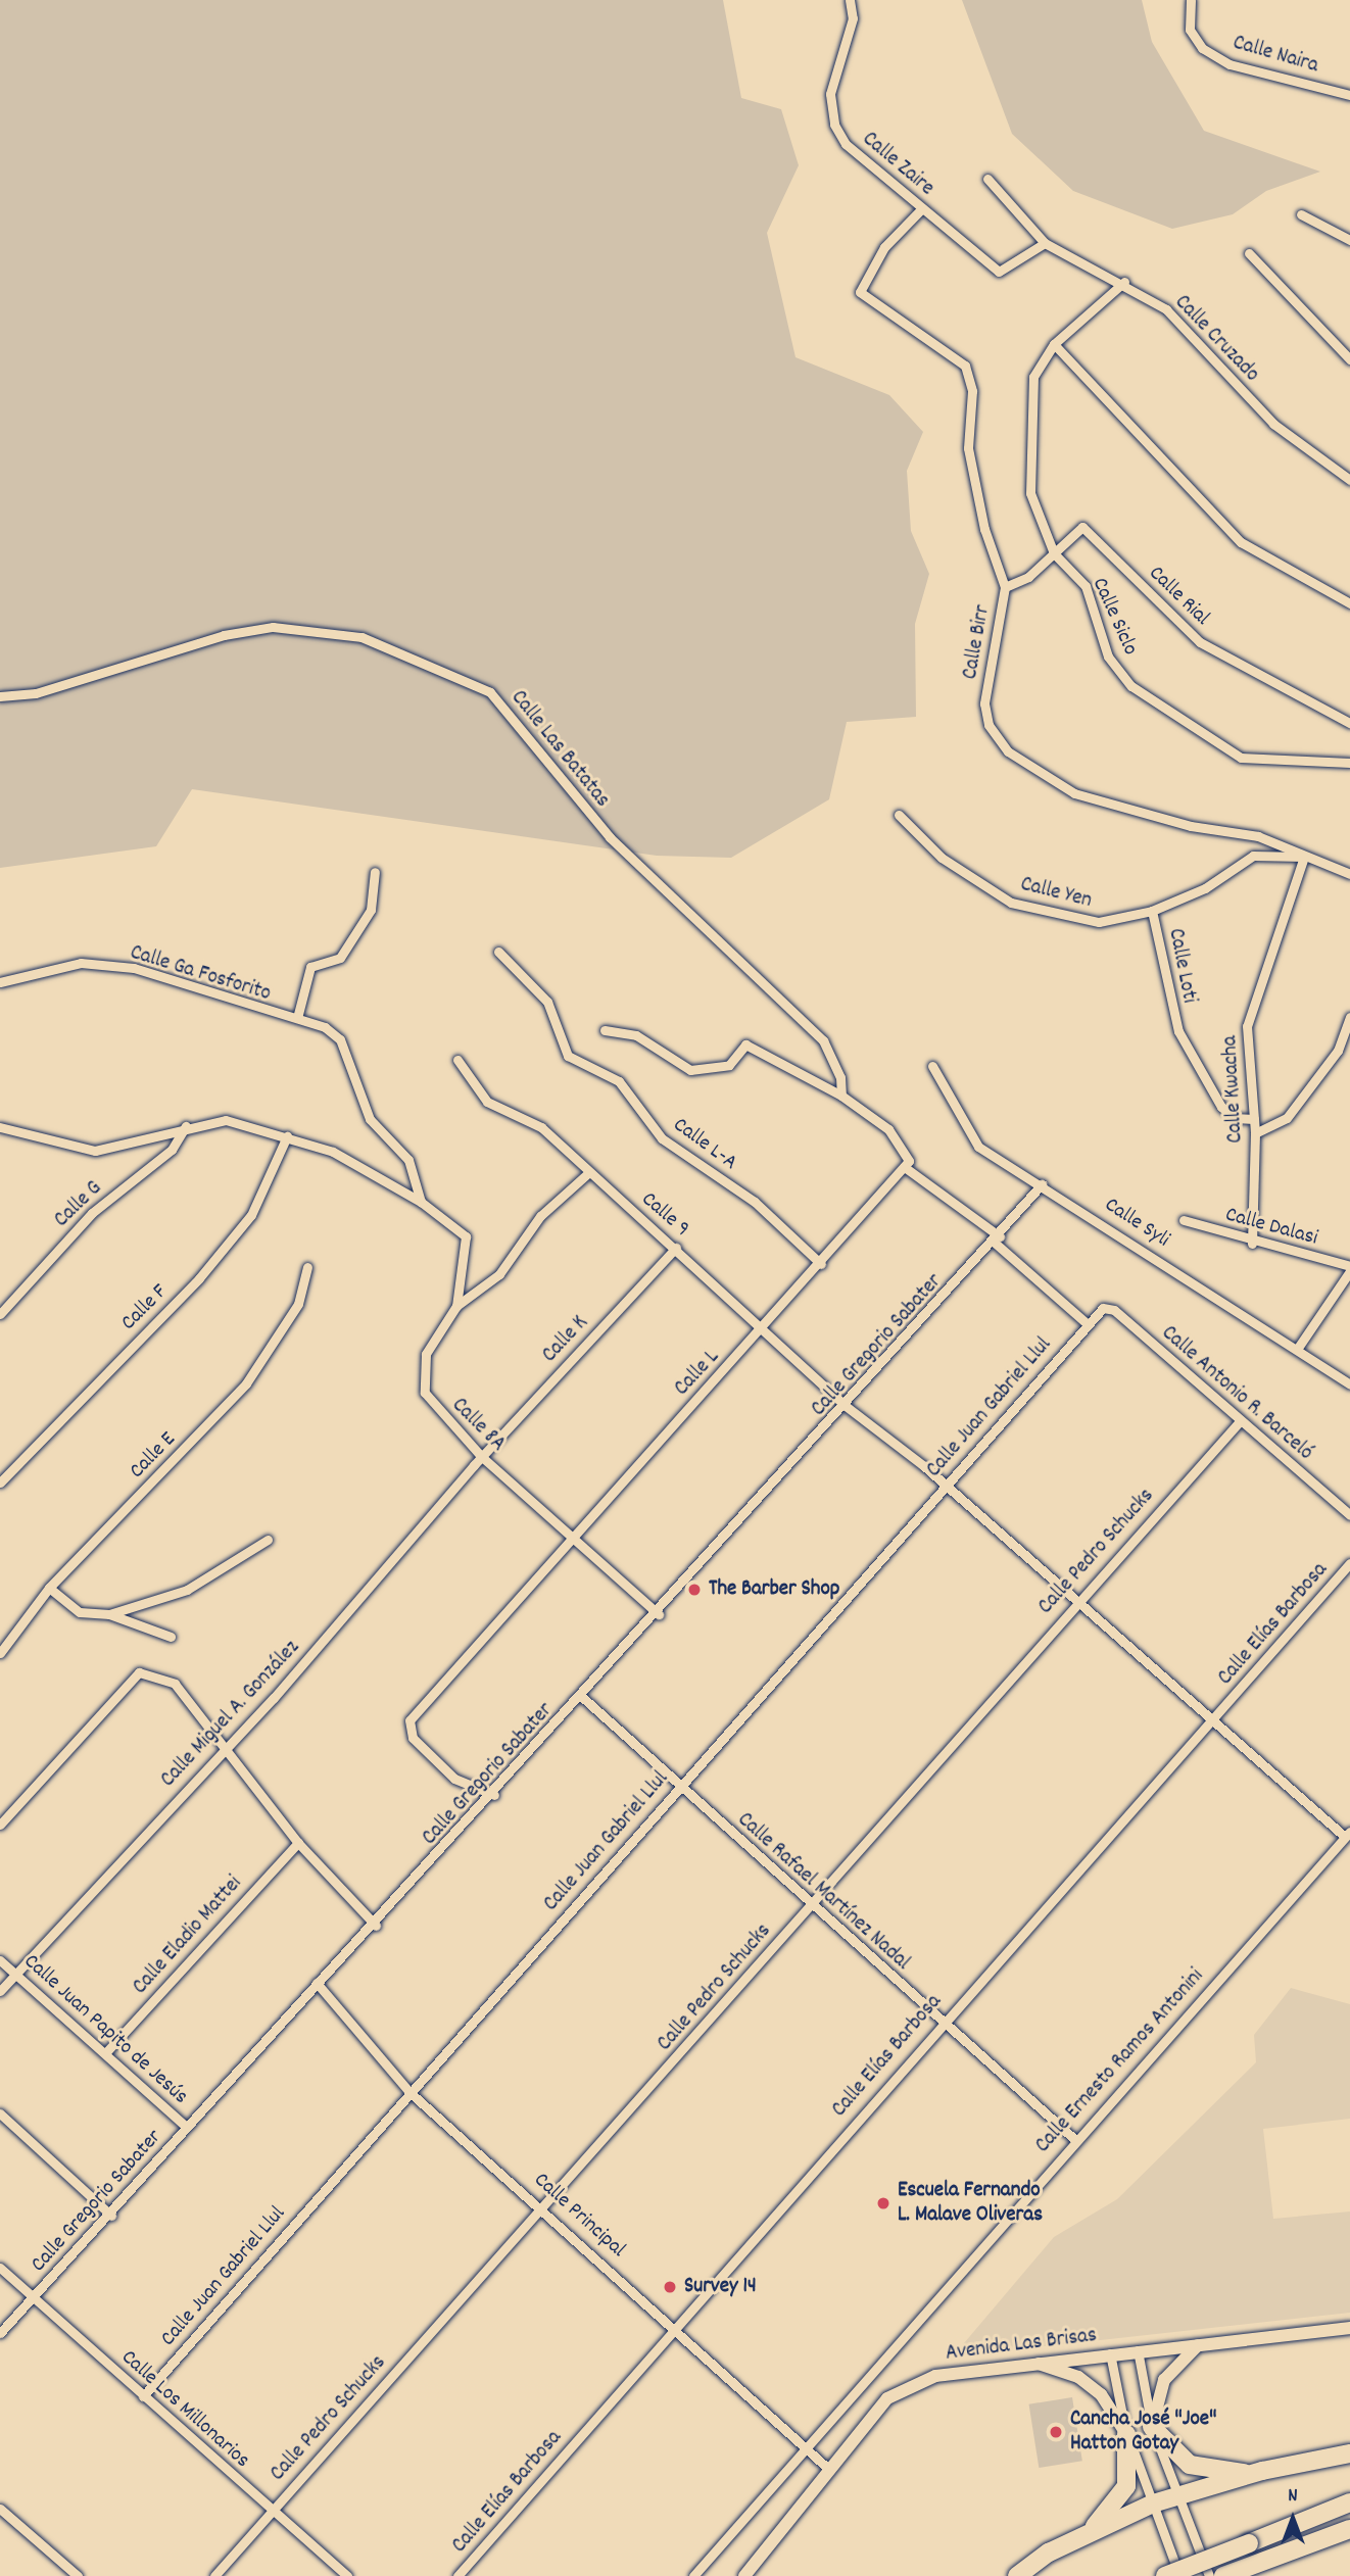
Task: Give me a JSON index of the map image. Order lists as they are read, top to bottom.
{
  "streets": {
    "street": [
      "Calle Naira",
      "Calle Zaire",
      "Calle Cruzado",
      "Calle Rial",
      "Calle Siclo",
      "Calle Birr",
      "Calle Las Batatas",
      "Calle Yen",
      "Calle Loti",
      "Calle Ga Fosforito",
      "Calle Kwacha",
      "Calle L-A",
      "Calle G",
      "Calle 9",
      "Calle Syli",
      "Calle Dalasi",
      "Calle F",
      "Calle K",
      "Calle Gregorio Sabater",
      "Calle L",
      "Calle Antonio R. Barceló",
      "Calle Juan Gabriel Llul",
      "Calle 8A",
      "Calle E",
      "Calle Pedro Schucks",
      "Calle Elías Barbosa",
      "Calle Miguel A. González",
      "Calle Rafael Martínez Nadal",
      "Calle Eladio Mattei",
      "Calle Juan Papito de Jesús",
      "Calle Ernesto Ramos Antonini",
      "Calle Principal",
      "Avenida Las Brisas",
      "Calle Los Millonarios"
    ]
  },
  "crossings": [
    ["Calle Zaire", "Calle Cruzado"],
    ["Calle Zaire", "Calle Birr"],
    ["Calle Cruzado", "Calle Siclo"],
    ["Calle Rial", "Calle Siclo"],
    ["Calle Rial", "Calle Birr"],
    ["Calle Birr", "Calle Yen"],
    ["Calle Birr", "Calle Kwacha"],
    ["Calle Yen", "Calle Loti"],
    ["Calle Yen", "Calle Kwacha"],
    ["Calle Loti", "Calle Kwacha"],
    ["Calle Kwacha", "Calle Dalasi"],
    ["Calle L-A", "Calle L"],
    ["Calle 9", "Calle K"],
    ["Calle 9", "Calle Gregorio Sabater"],
    ["Calle 9", "Calle L"],
    ["Calle 9", "Calle Juan Gabriel Llul"],
    ["Calle 9", "Calle 8A"],
    ["Calle 9", "Calle Pedro Schucks"],
    ["Calle 9", "Calle Elías Barbosa"],
    ["Calle 9", "Calle Ernesto Ramos Antonini"],
    ["Calle Syli", "Calle Gregorio Sabater"],
    ["Calle K", "Calle 8A"],
    ["Calle K", "Calle Miguel A. González"],
    ["Calle Gregorio Sabater", "Calle L"],
    ["Calle Gregorio Sabater", "Calle 8A"],
    ["Calle Gregorio Sabater", "Calle Rafael Martínez Nadal"],
    ["Calle Gregorio Sabater", "Calle Juan Papito de Jesús"],
    ["Calle Gregorio Sabater", "Calle Principal"],
    ["Calle Gregorio Sabater", "Calle Los Millonarios"],
    ["Calle L", "Calle 8A"],
    ["Calle Antonio R. Barceló", "Calle Juan Gabriel Llul"],
    ["Calle Antonio R. Barceló", "Calle Pedro Schucks"],
    ["Calle Juan Gabriel Llul", "Calle Rafael Martínez Nadal"],
    ["Calle Juan Gabriel Llul", "Calle Principal"],
    ["Calle Juan Gabriel Llul", "Calle Los Millonarios"],
    ["Calle 8A", "Calle Miguel A. González"],
    ["Calle Pedro Schucks", "Calle Rafael Martínez Nadal"],
    ["Calle Pedro Schucks", "Calle Principal"],
    ["Calle Pedro Schucks", "Calle Los Millonarios"],
    ["Calle Elías Barbosa", "Calle Rafael Martínez Nadal"],
    ["Calle Elías Barbosa", "Calle Principal"],
    ["Calle Miguel A. González", "Calle Juan Papito de Jesús"],
    ["Calle Rafael Martínez Nadal", "Calle Ernesto Ramos Antonini"],
    ["Calle Eladio Mattei", "Calle Juan Papito de Jesús"],
    ["Calle Ernesto Ramos Antonini", "Calle Principal"],
    ["Calle Principal", "Avenida Las Brisas"]
  ],
  "places": [
    "The Barber Shop",
    "Escuela Fernando L. Malave Oliveras",
    "Survey 14",
    "Cancha José \"Joe\" Hatton Gotay"
  ],
  "north": "top"
}
